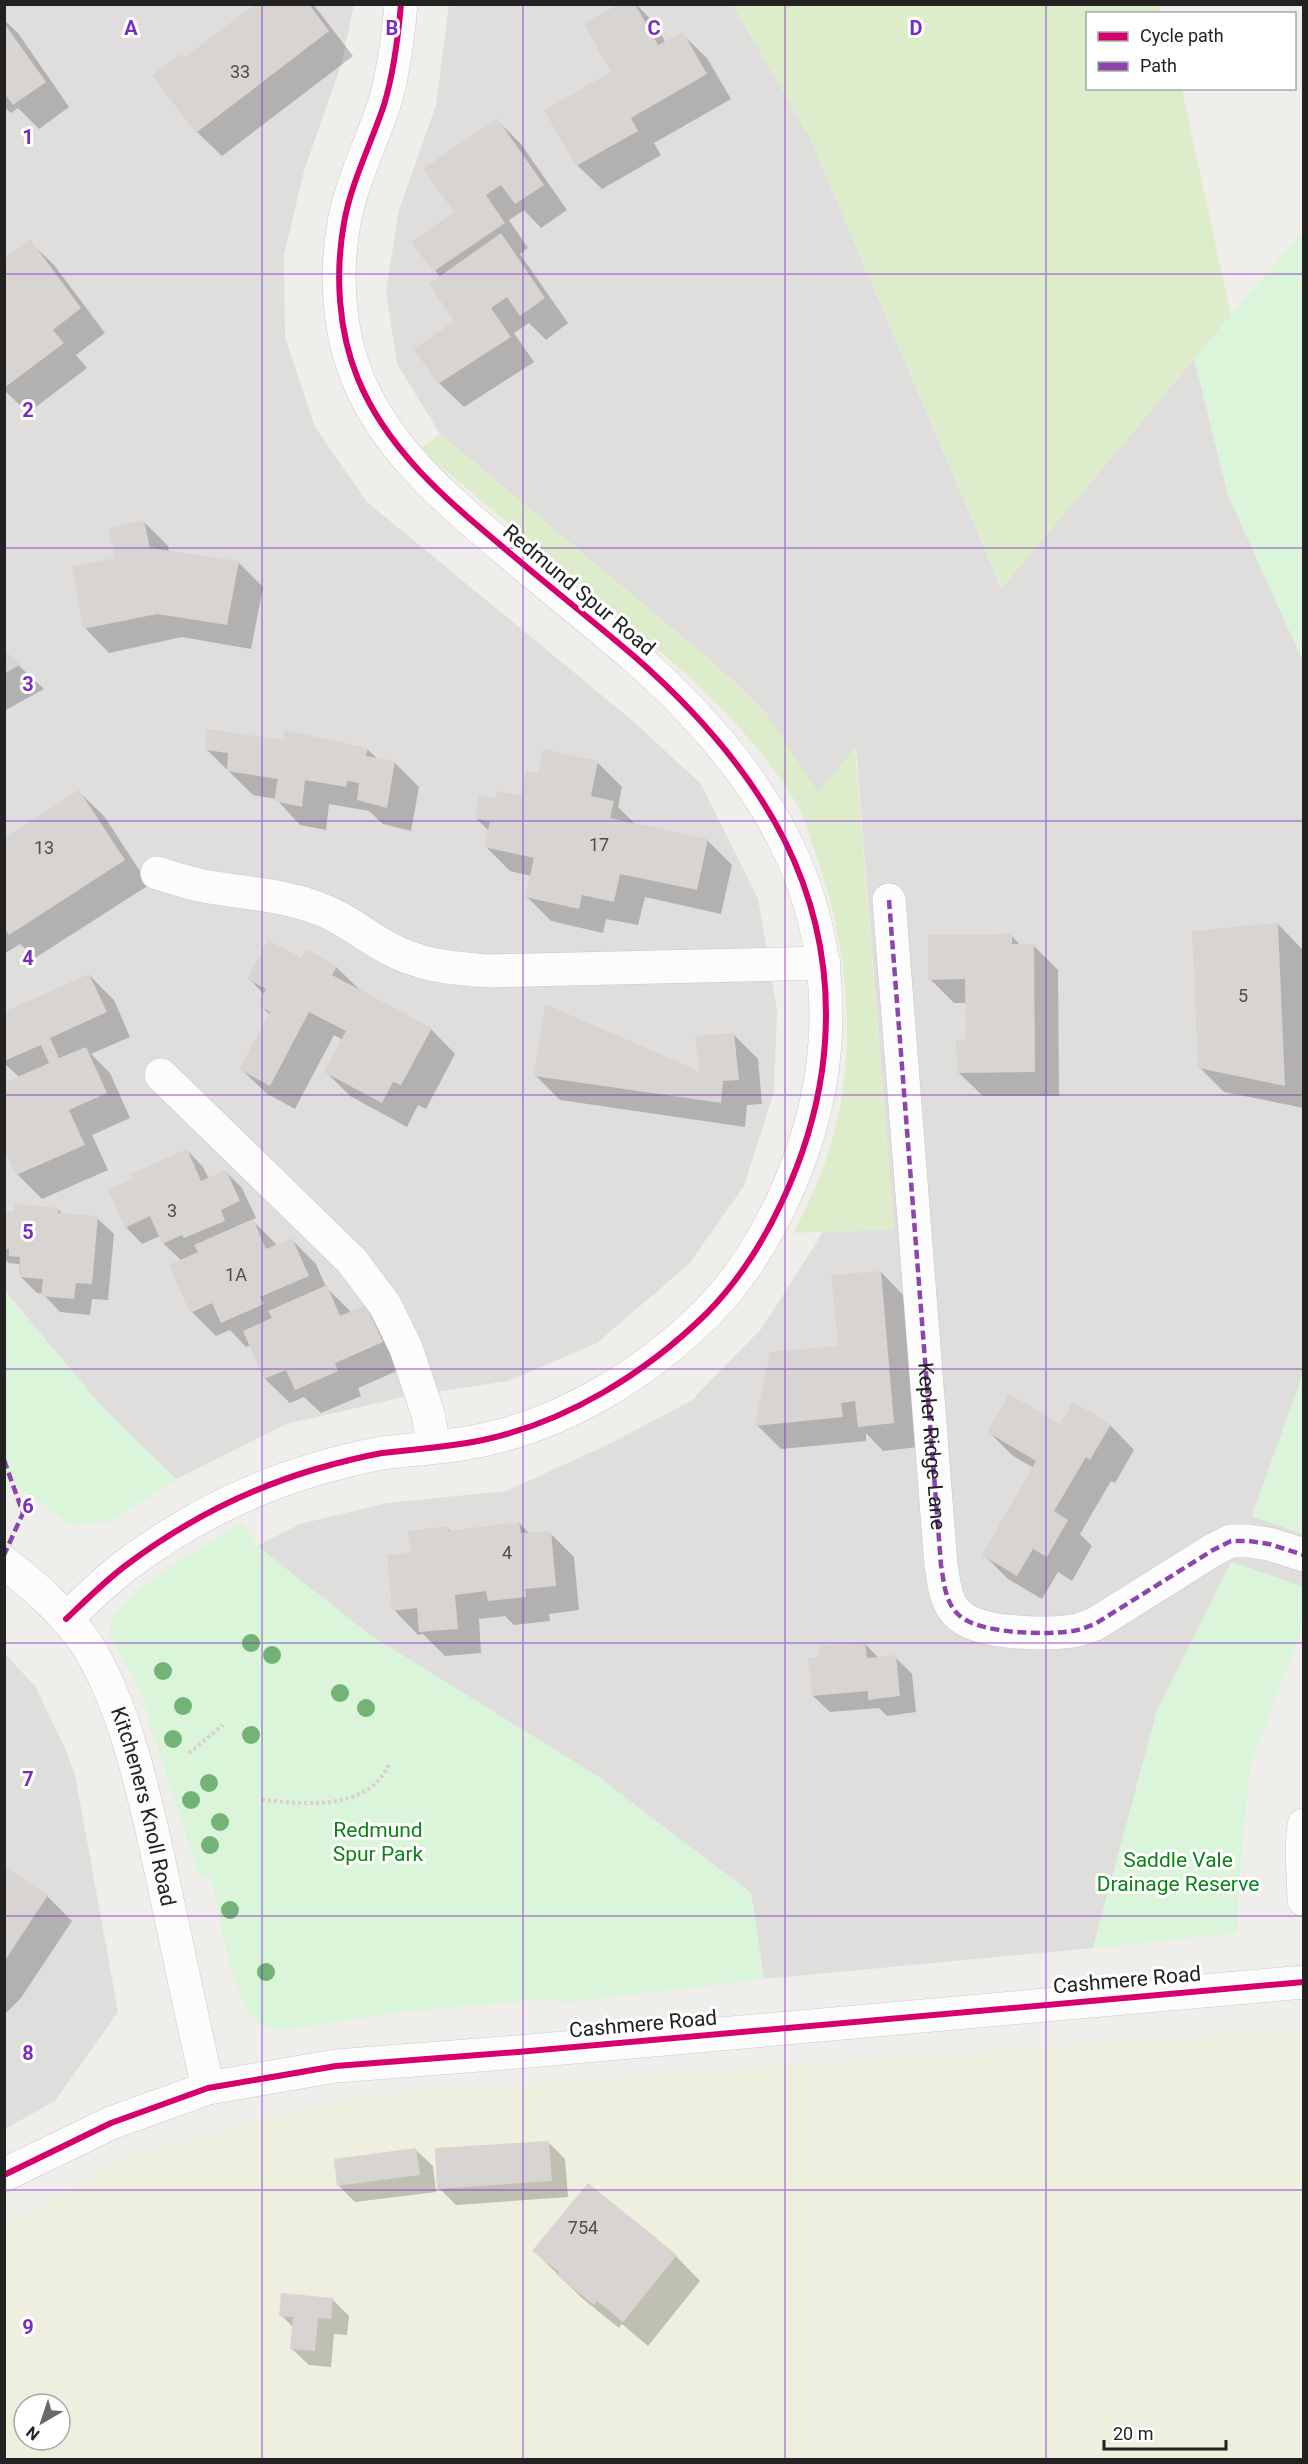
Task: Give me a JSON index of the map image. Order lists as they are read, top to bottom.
{
  "streets": {
    "street": [
      "Redmund Spur Road",
      "Kepler Ridge Lane",
      "Kitcheners Knoll Road",
      "Cashmere Road"
    ]
  },
  "crossings": [
    ["Redmund Spur Road", "Kitcheners Knoll Road"],
    ["Kitcheners Knoll Road", "Cashmere Road"]
  ],
  "parks": ["Redmund Spur Park", "Saddle Vale Drainage Reserve"],
  "house_numbers": [
    "33",
    "17",
    "13",
    "5",
    "3",
    "1A",
    "4",
    "754"
  ],
  "legend": ["Cycle path", "Path"],
  "scale_bar": "20 m",
  "north": "bottom left",
  "grid": {
    "columns": [
      "A",
      "B",
      "C",
      "D"
    ],
    "rows": [
      "1",
      "2",
      "3",
      "4",
      "5",
      "6",
      "7",
      "8",
      "9"
    ]
  }
}
